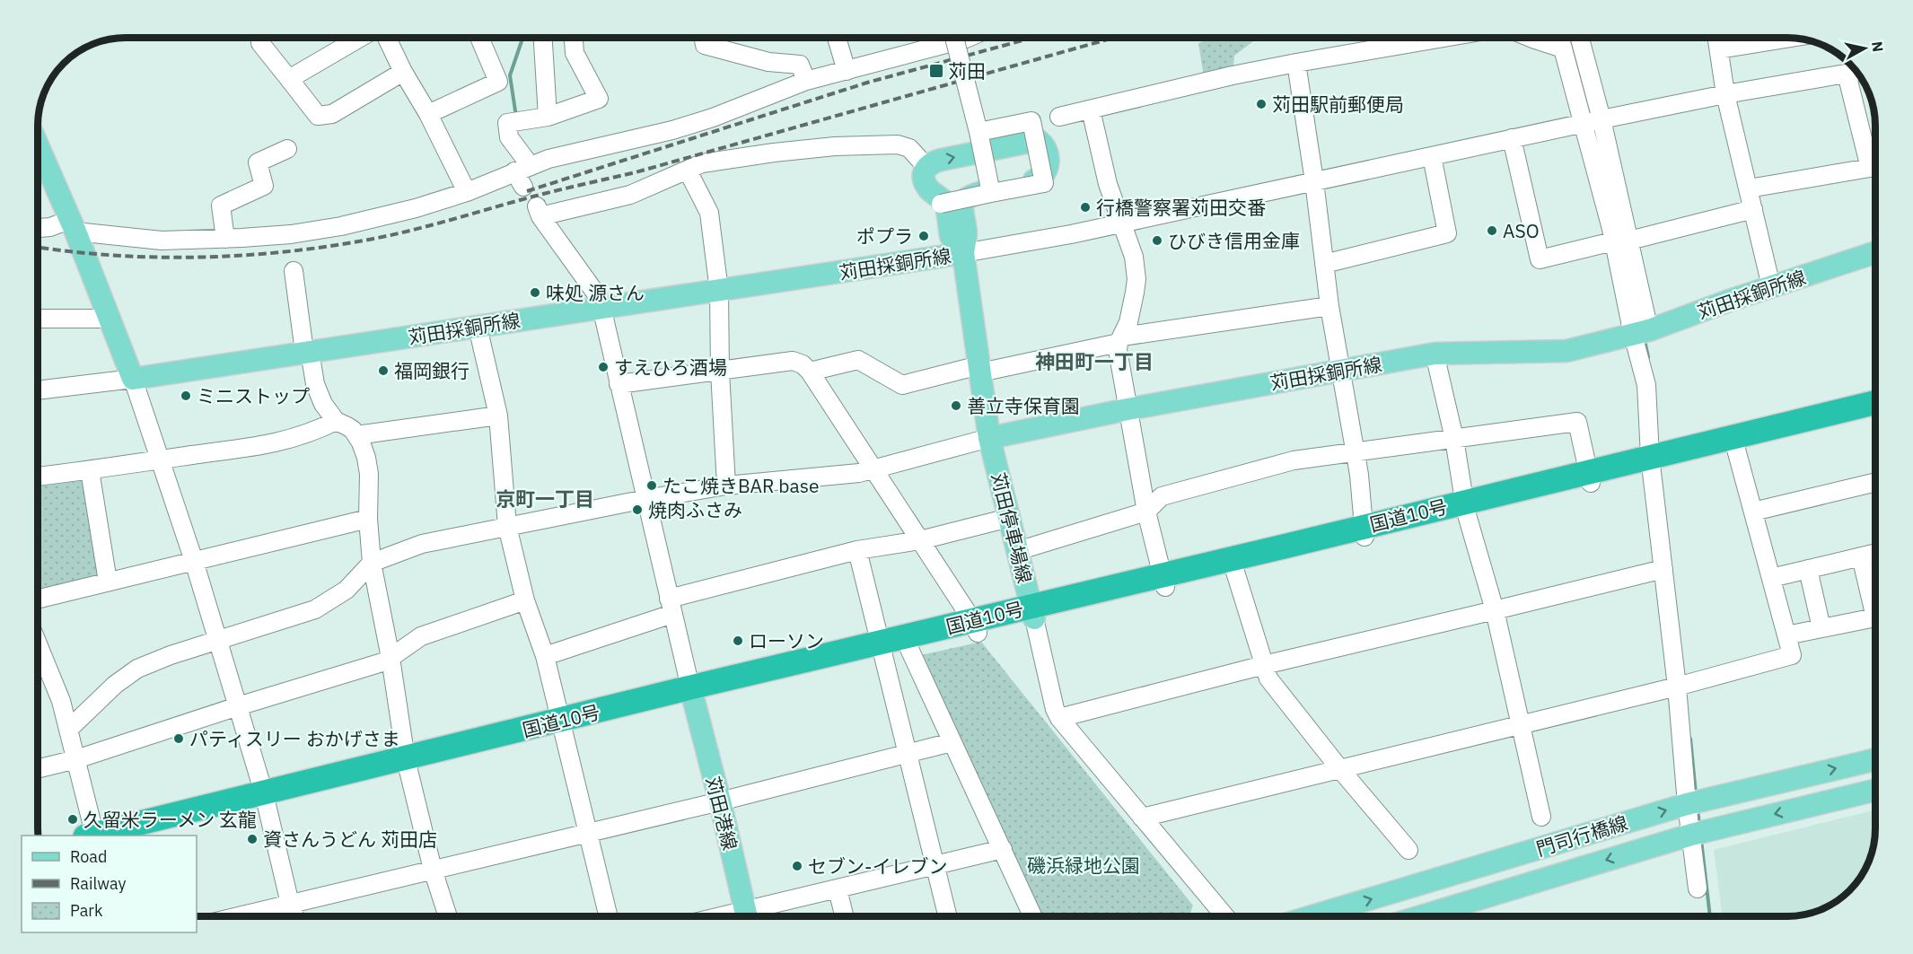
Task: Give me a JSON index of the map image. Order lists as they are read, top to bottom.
{
  "streets": {
    "highway": ["国道10号"],
    "main road": [
      "苅田採銅所線",
      "苅田停車場線",
      "苅田港線",
      "門司行橋線"
    ]
  },
  "crossings": [
    ["苅田採銅所線", "苅田停車場線"],
    ["国道10号", "苅田停車場線"],
    ["国道10号", "苅田港線"]
  ],
  "districts": ["神田町一丁目", "京町一丁目"],
  "parks": ["磯浜緑地公園"],
  "places": {
    "transit": ["苅田"],
    "other": [
      "苅田駅前郵便局",
      "行橋警察署苅田交番",
      "ASO",
      "ポプラ",
      "ひびき信用金庫",
      "味処 源さん",
      "すえひろ酒場",
      "福岡銀行",
      "ミニストップ",
      "善立寺保育園",
      "たこ焼きBAR base",
      "焼肉ふさみ",
      "ローソン",
      "パティスリー おかげさま",
      "久留米ラーメン 玄龍",
      "資さんうどん 苅田店",
      "セブン-イレブン"
    ]
  },
  "legend": ["Road", "Railway", "Park"],
  "north": "right"
}
